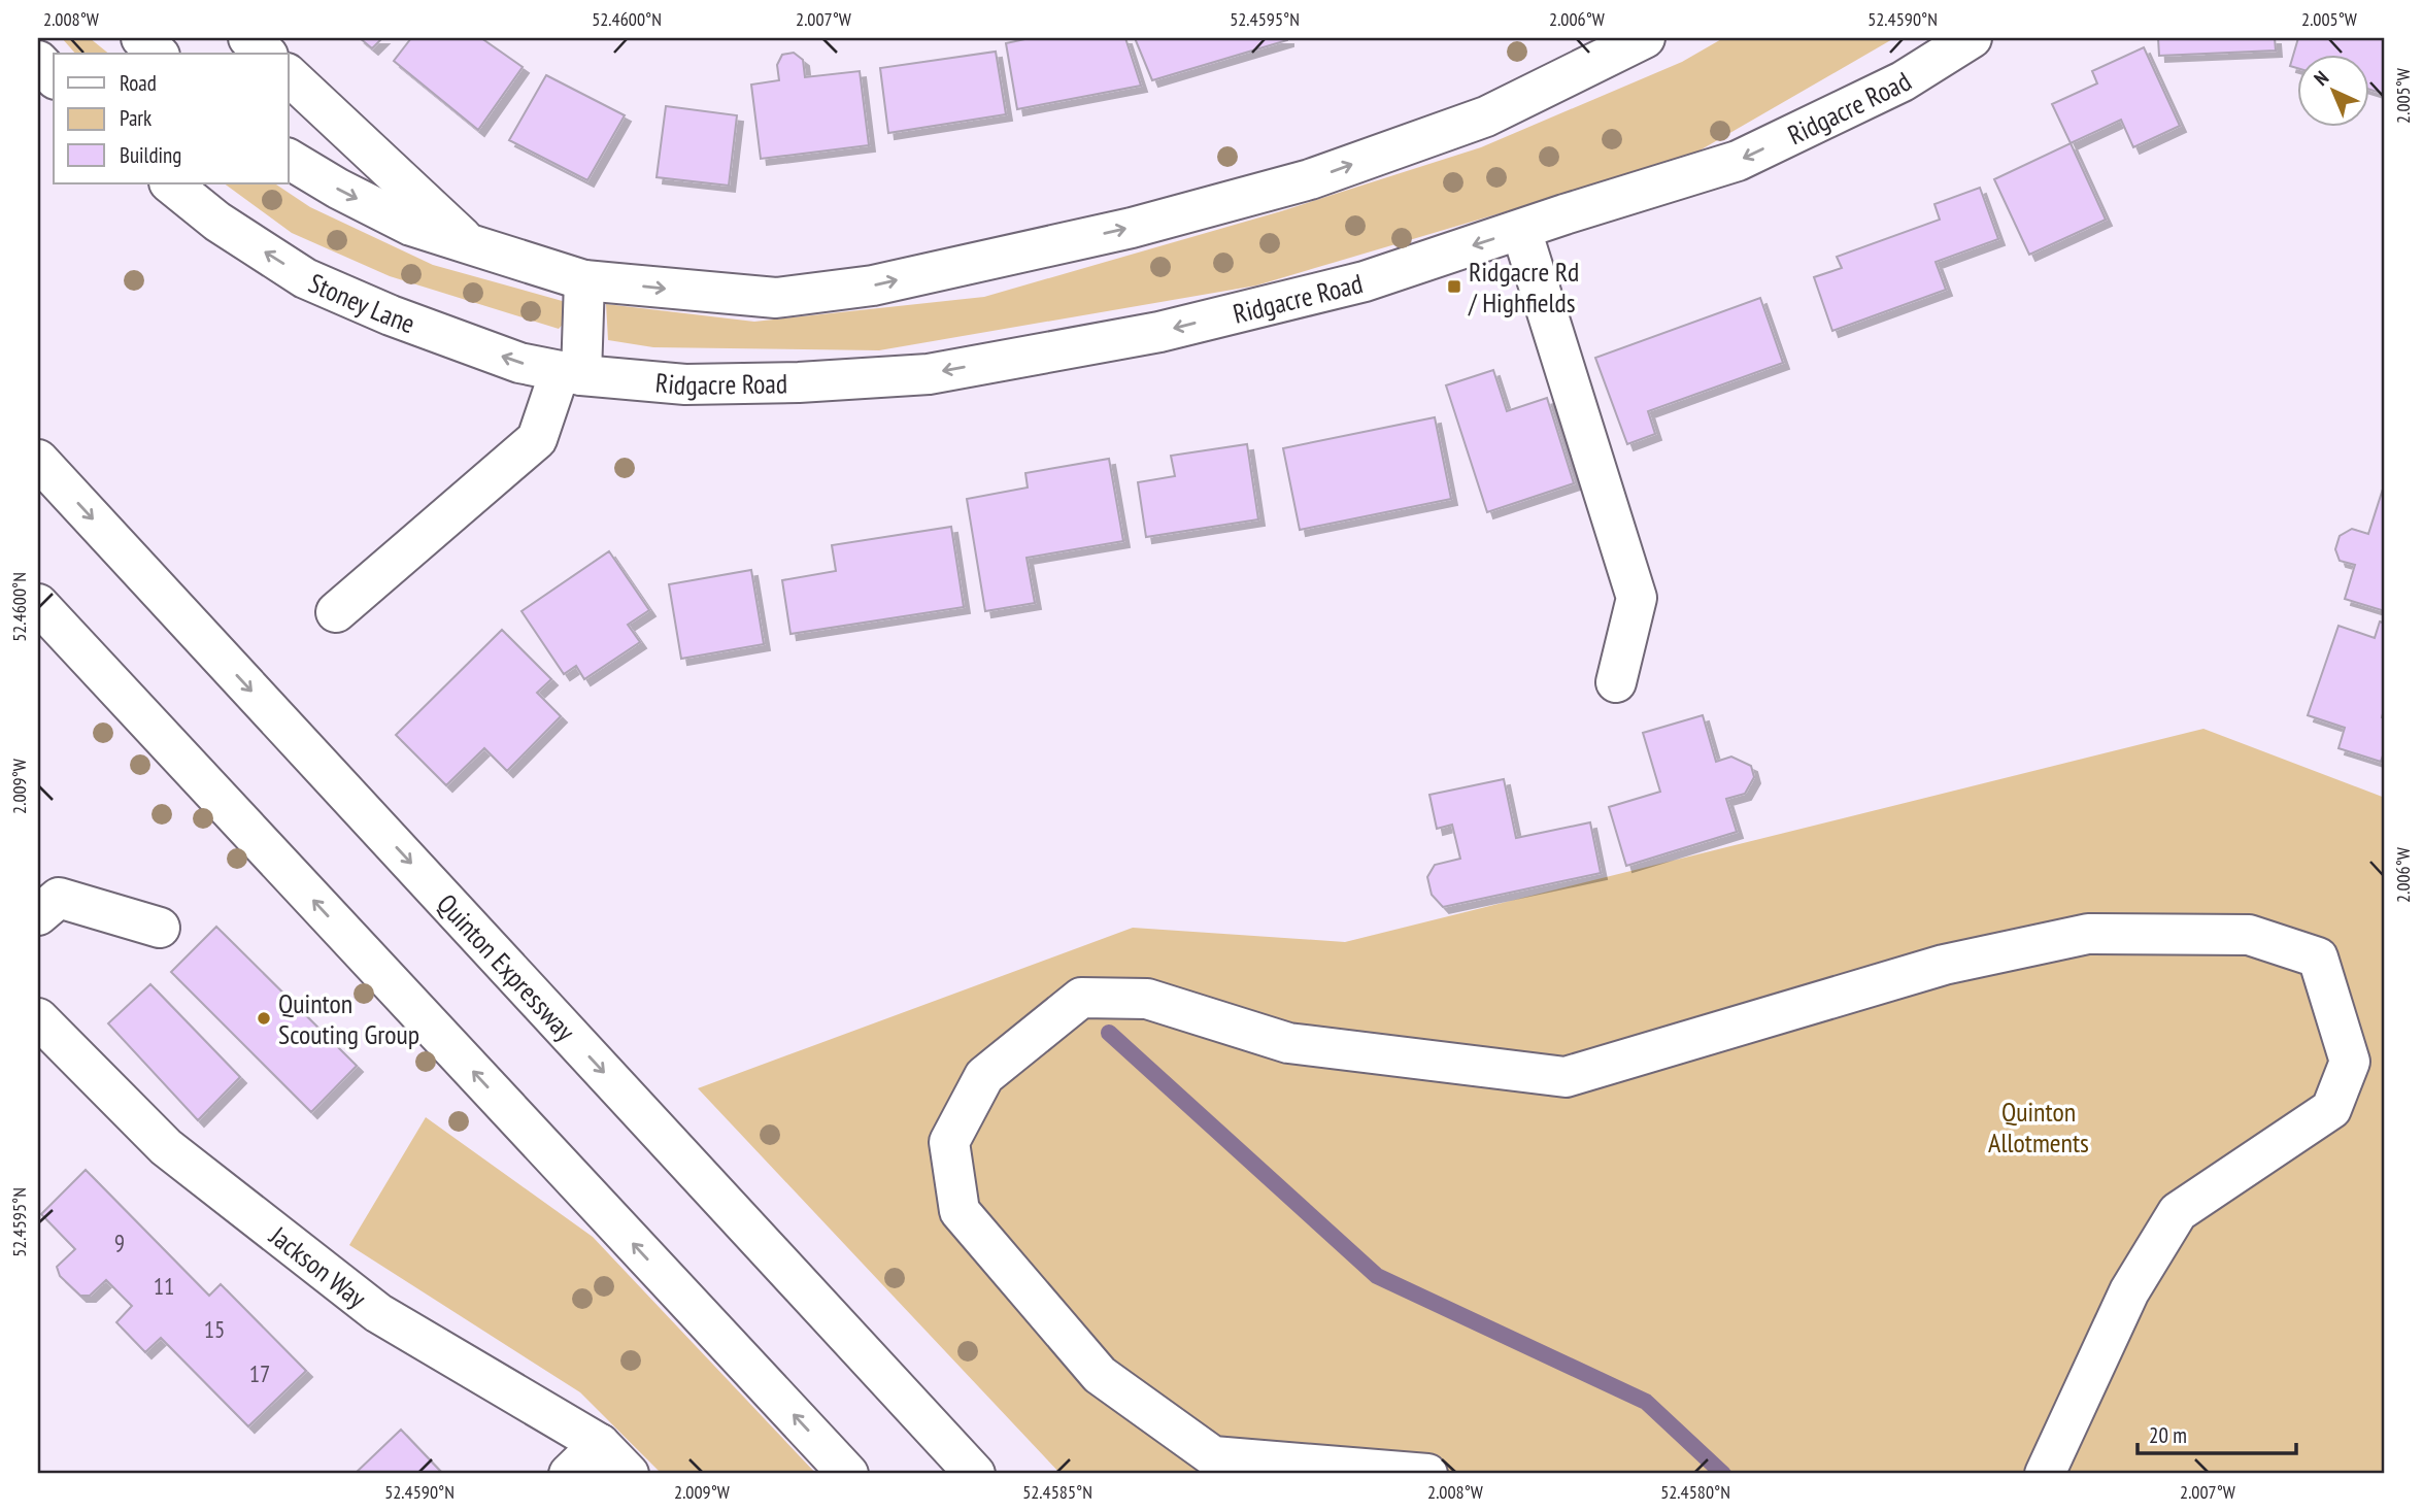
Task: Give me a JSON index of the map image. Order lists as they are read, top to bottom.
{
  "streets": {
    "main road": [
      "Ridgacre Road",
      "Stoney Lane",
      "Quinton Expressway",
      "Jackson Way"
    ]
  },
  "crossings": [
    ["Ridgacre Road", "Stoney Lane"]
  ],
  "parks": ["Quinton Allotments"],
  "places": {
    "transit": ["Ridgacre Rd / Highfields"],
    "other": ["Quinton Scouting Group"]
  },
  "house_numbers": [
    "9",
    "11",
    "15",
    "17"
  ],
  "legend": ["Road", "Park", "Building"],
  "scale_bar": "20 m",
  "north": "top left",
  "coordinates": [
    "2.008°W",
    "52.4600°N",
    "2.007°W",
    "52.4595°N",
    "2.006°W",
    "52.4590°N",
    "2.005°W",
    "2.009°W",
    "52.4585°N",
    "52.4580°N"
  ]
}
